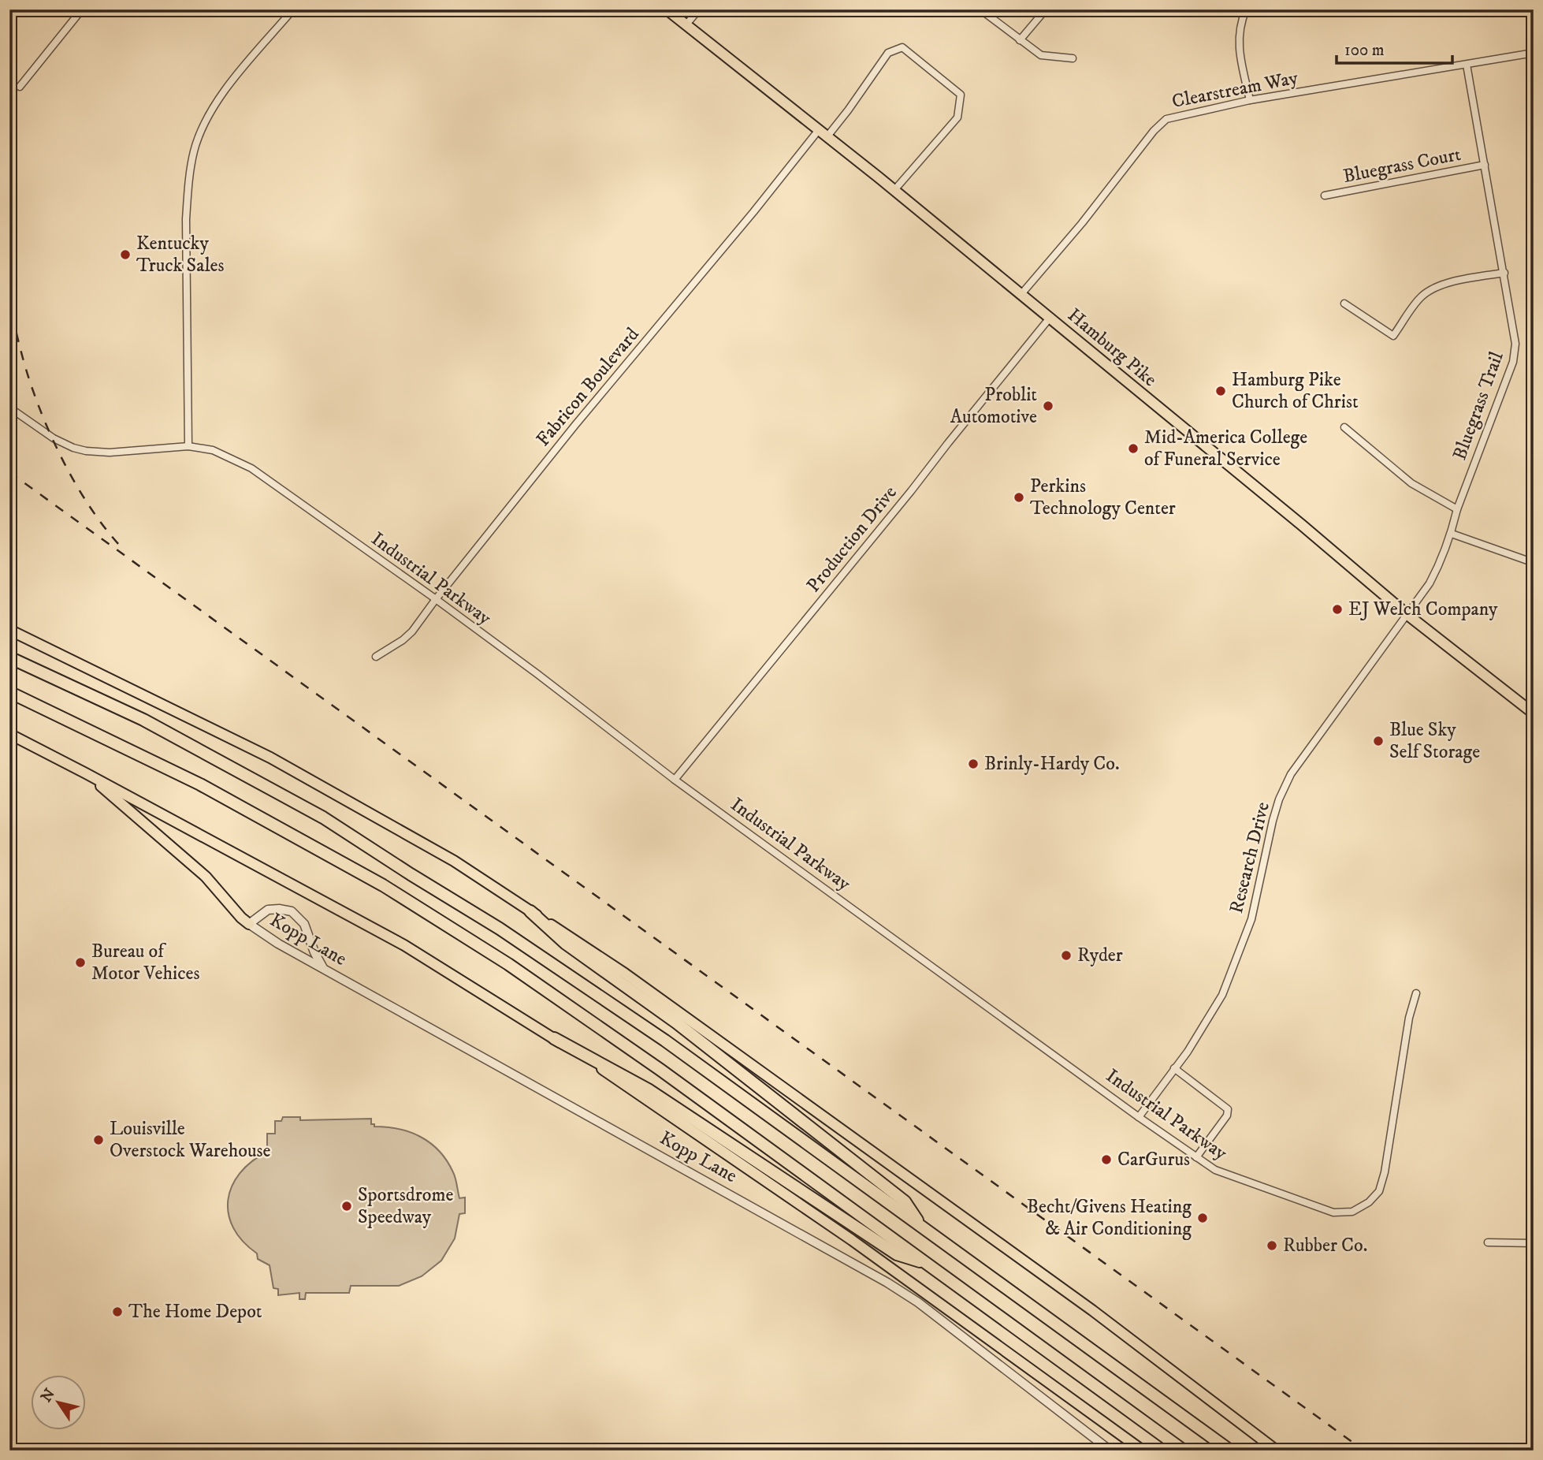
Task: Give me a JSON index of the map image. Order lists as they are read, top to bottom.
{
  "streets": {
    "main road": ["Hamburg Pike"],
    "street": [
      "Clearstream Way",
      "Bluegrass Court",
      "Fabricon Boulevard",
      "Bluegrass Trail",
      "Production Drive",
      "Industrial Parkway",
      "Research Drive",
      "Kopp Lane"
    ]
  },
  "crossings": [
    ["Clearstream Way", "Hamburg Pike"],
    ["Clearstream Way", "Bluegrass Trail"],
    ["Bluegrass Court", "Bluegrass Trail"],
    ["Hamburg Pike", "Fabricon Boulevard"],
    ["Hamburg Pike", "Bluegrass Trail"],
    ["Hamburg Pike", "Production Drive"],
    ["Hamburg Pike", "Research Drive"],
    ["Fabricon Boulevard", "Industrial Parkway"],
    ["Bluegrass Trail", "Research Drive"],
    ["Production Drive", "Industrial Parkway"],
    ["Industrial Parkway", "Research Drive"]
  ],
  "places": [
    "Kentucky Truck Sales",
    "Hamburg Pike Church of Christ",
    "Problit Automotive",
    "Mid-America College of Funeral Service",
    "Perkins Technology Center",
    "EJ Welch Company",
    "Blue Sky Self Storage",
    "Brinly-Hardy Co.",
    "Ryder",
    "Bureau of Motor Vehices",
    "Louisville Overstock Warehouse",
    "CarGurus",
    "Sportsdrome Speedway",
    "Becht/Givens Heating & Air Conditioning",
    "Rubber Co.",
    "The Home Depot"
  ],
  "scale_bar": "100 m",
  "north": "top left"
}
